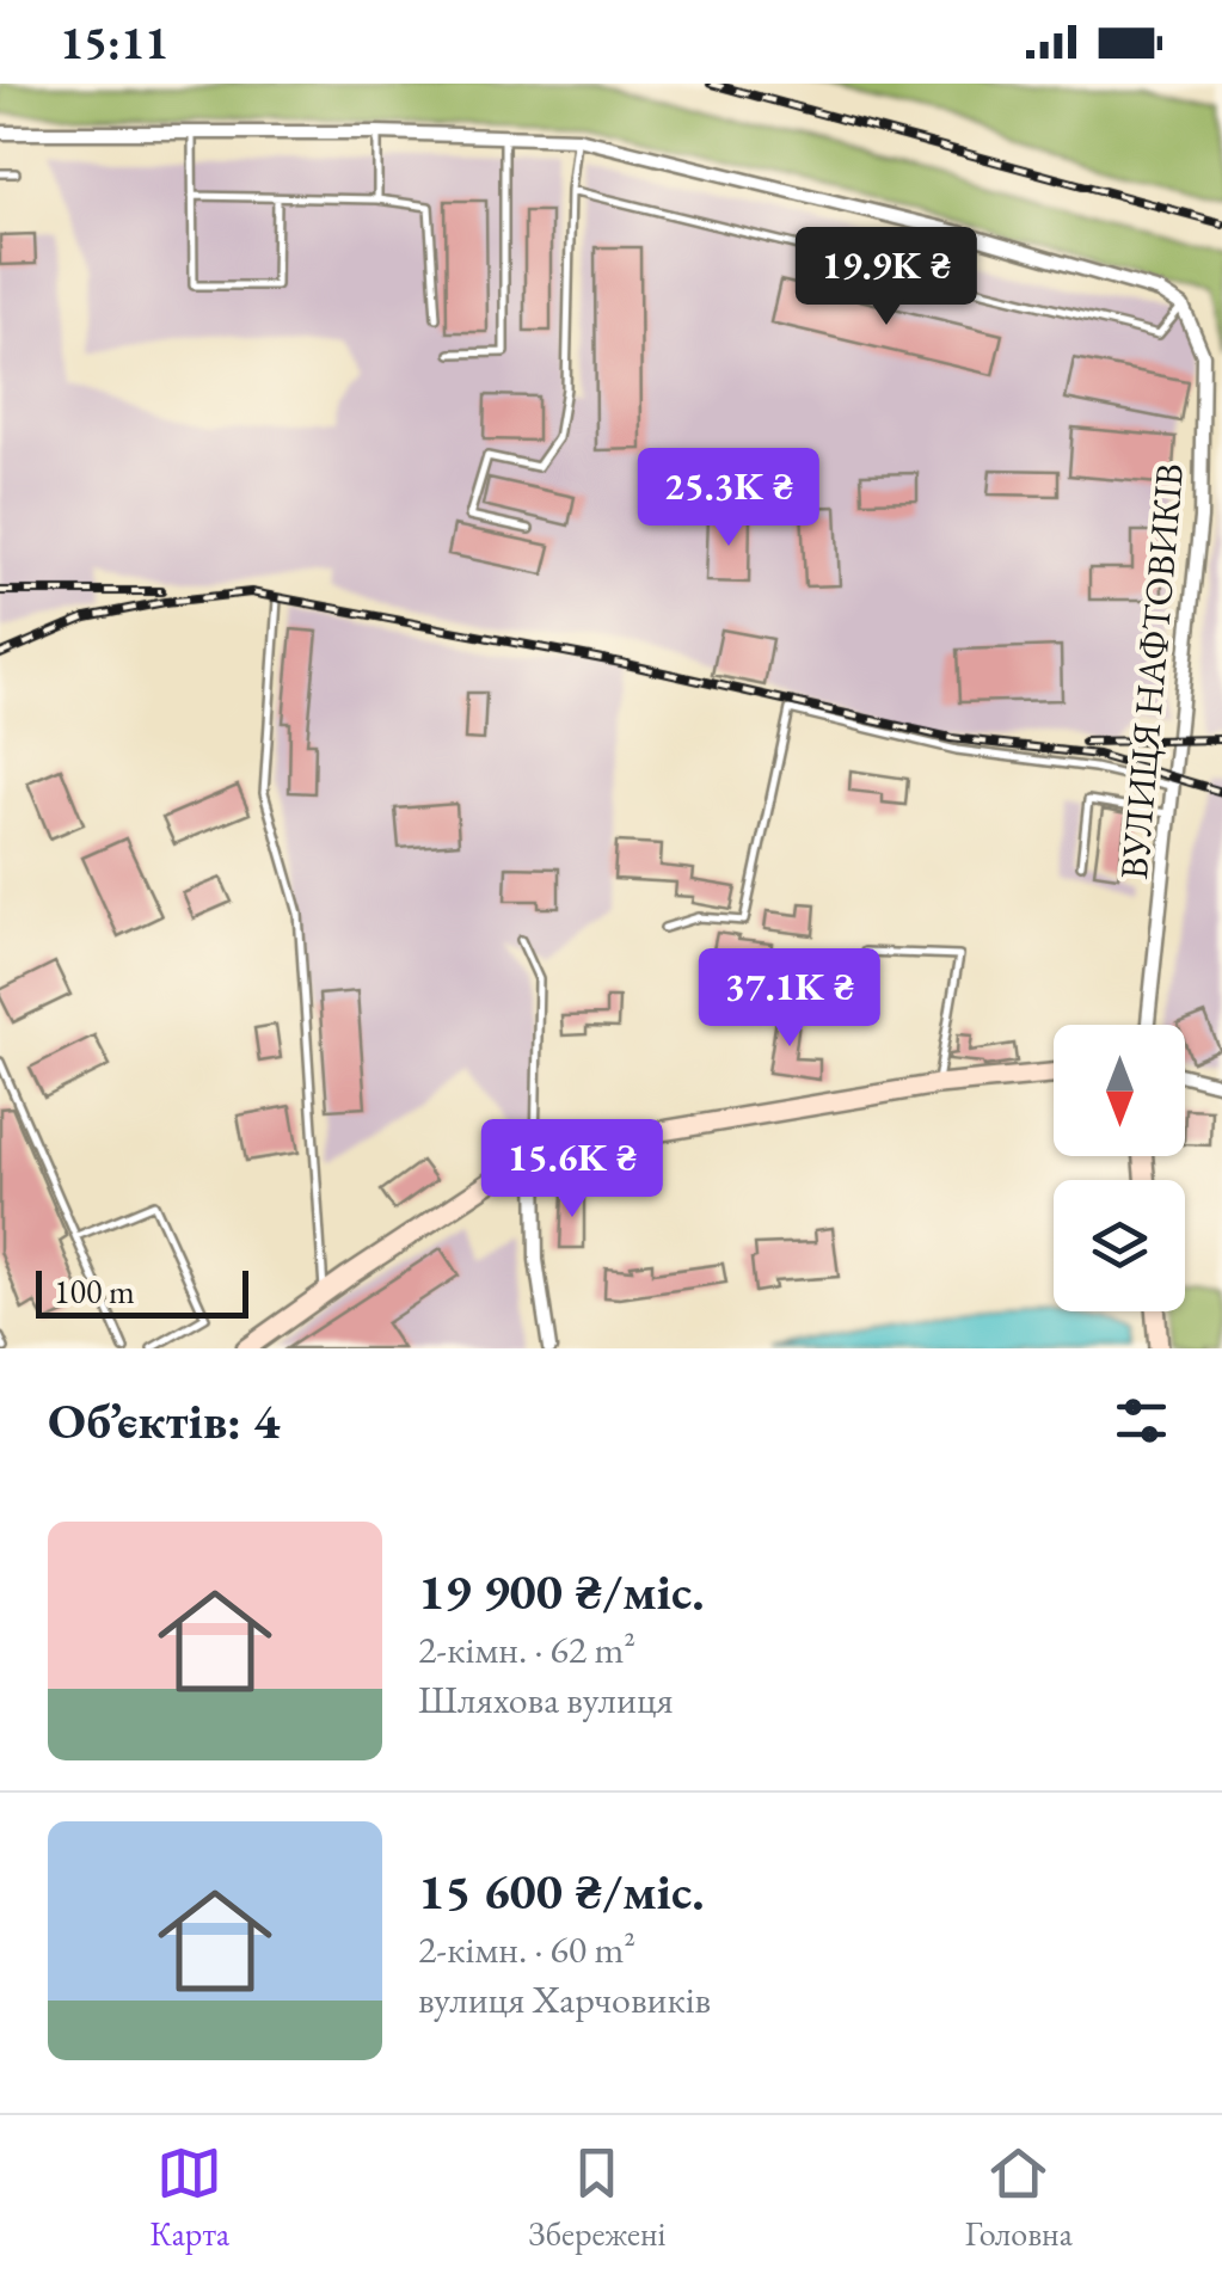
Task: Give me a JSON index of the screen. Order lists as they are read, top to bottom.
{
  "streets": {
    "street": ["ВУЛИЦЯ НАФТОВИКІВ"]
  },
  "scale_bar": "100 m",
  "north": "bottom",
  "page": {
    "status": "15:11",
    "price": [
      "19.9K ₴",
      "25.3K ₴",
      "37.1K ₴",
      "15.6K ₴"
    ],
    "scale": "100 m",
    "heading": "Об’єктів: 4",
    "list": [
      {
        "name": "19 900 ₴/міс.",
        "note": "2-кімн. · 62 m² · Шляхова вулиця"
      },
      {
        "name": "15 600 ₴/міс.",
        "note": "2-кімн. · 60 m² · вулиця Харчовиків"
      }
    ],
    "tabs": ["Карта", "Збережені", "Головна"]
  }
}
